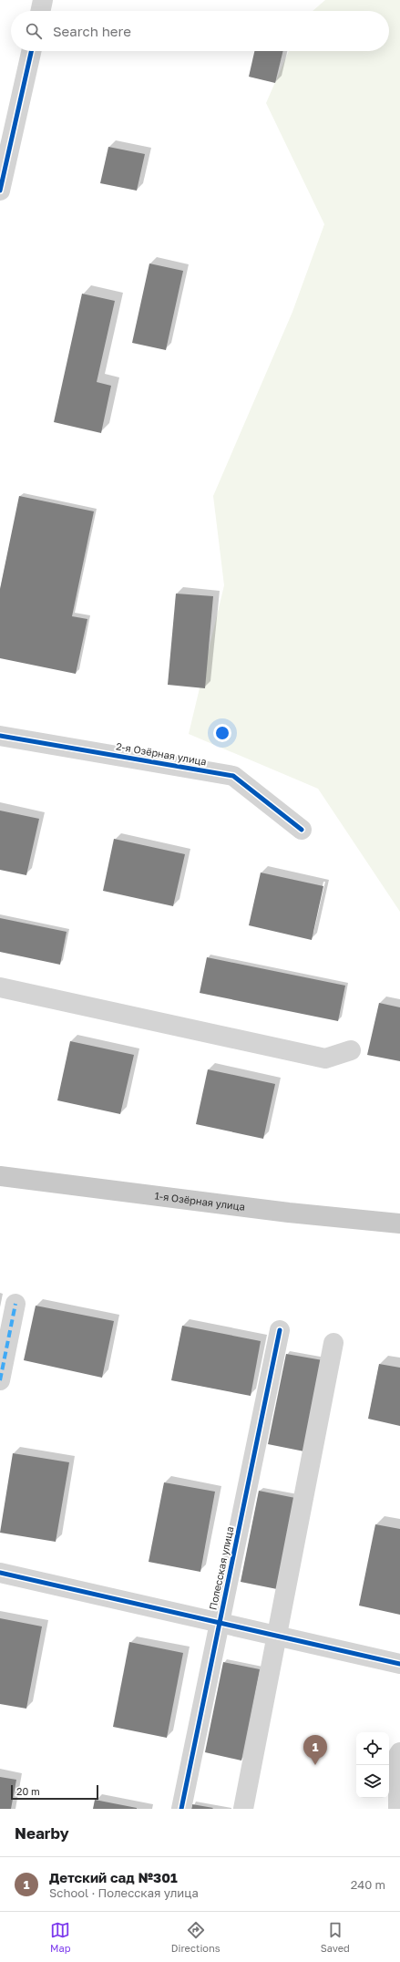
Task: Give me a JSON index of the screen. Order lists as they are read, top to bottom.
{
  "streets": {
    "main road": ["1-я Озёрная улица"],
    "street": ["2-я Озёрная улица", "Полесская улица"]
  },
  "scale_bar": "20 m",
  "page": {
    "search": "Search here",
    "pins": "1",
    "scale": "20 m",
    "heading": "Nearby",
    "list": [
      {
        "mark": "1",
        "name": "Детский сад №301",
        "note": "School · Полесская улица",
        "value": "240 m"
      }
    ],
    "nav": ["Map", "Directions", "Saved"]
  }
}
